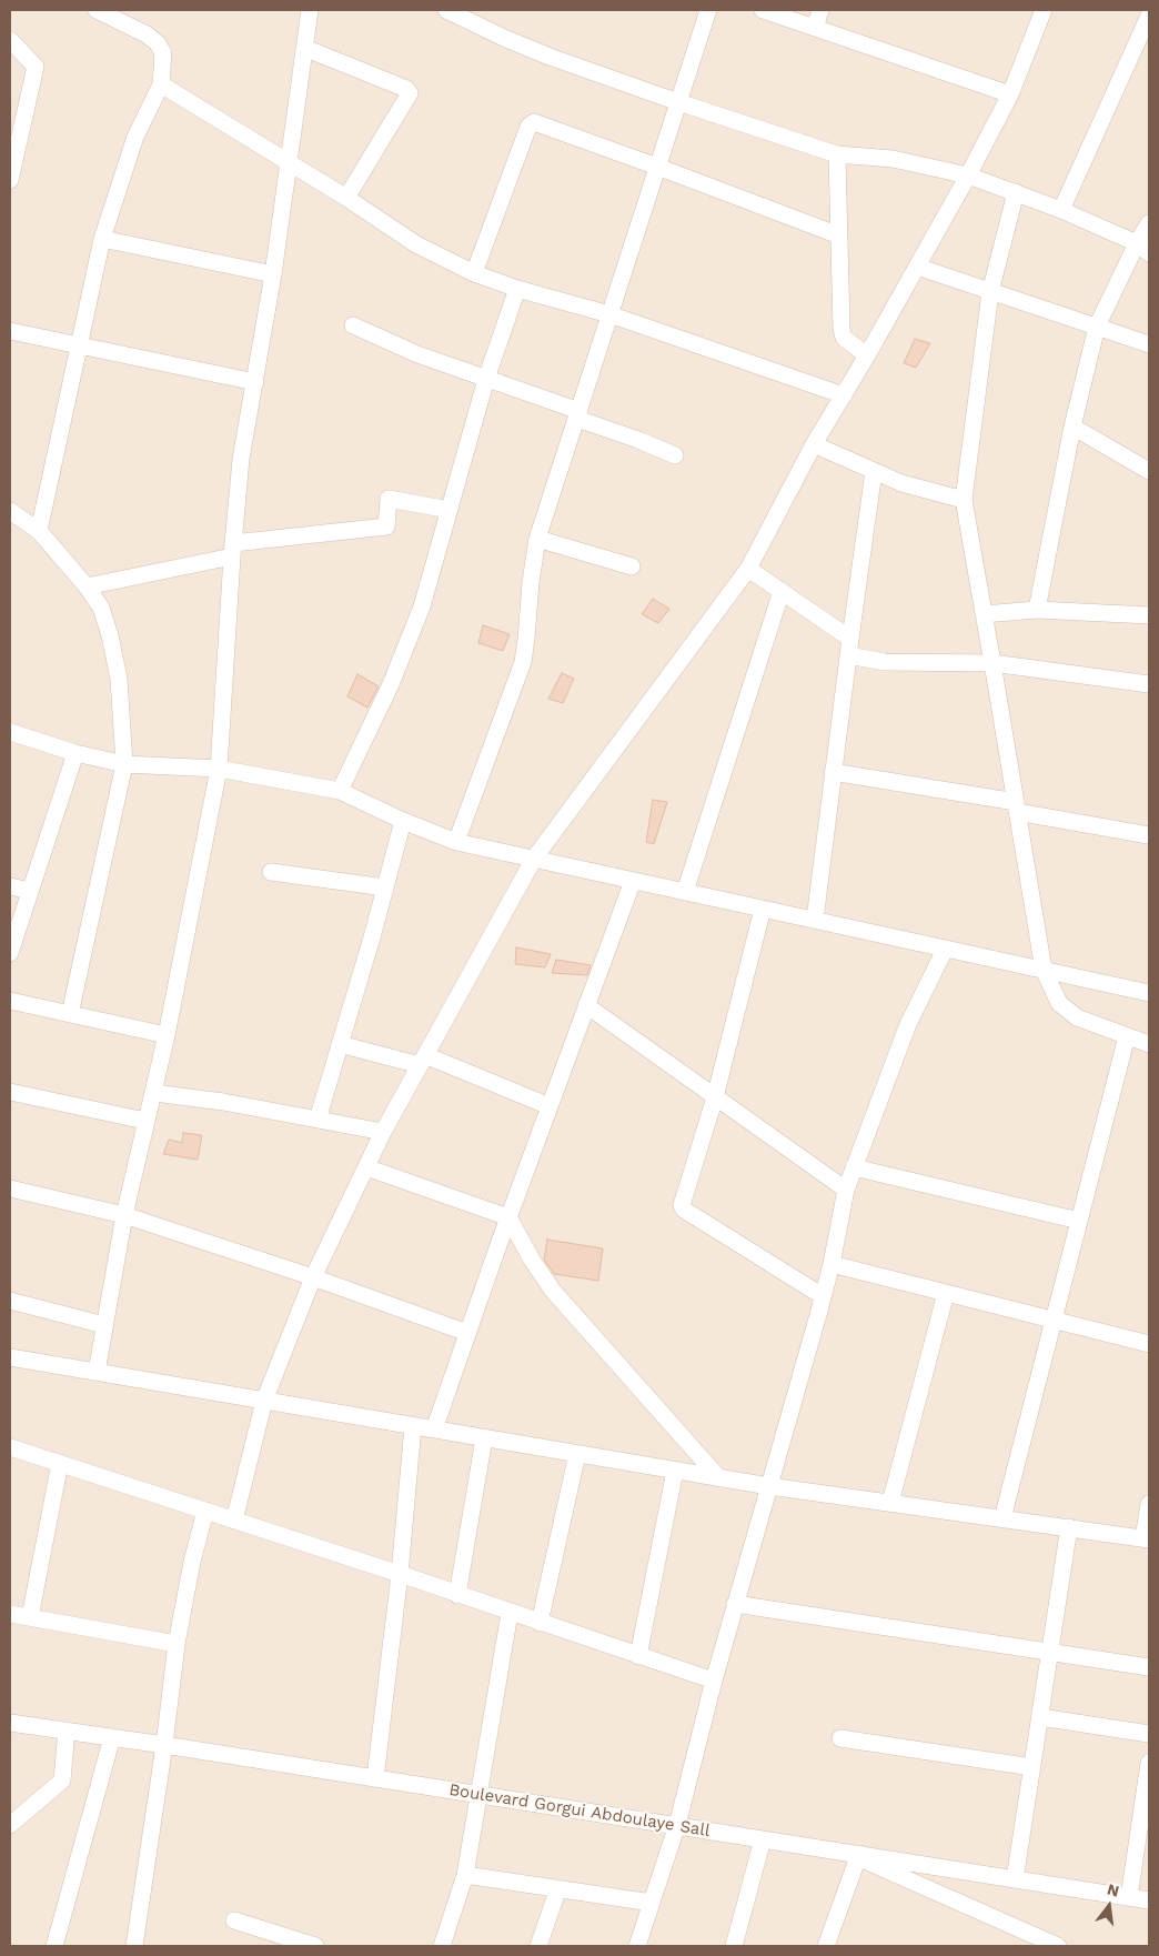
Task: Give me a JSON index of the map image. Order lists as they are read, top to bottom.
{
  "streets": {
    "street": ["Boulevard Gorgui Abdoulaye Sall"]
  },
  "north": "top"
}
